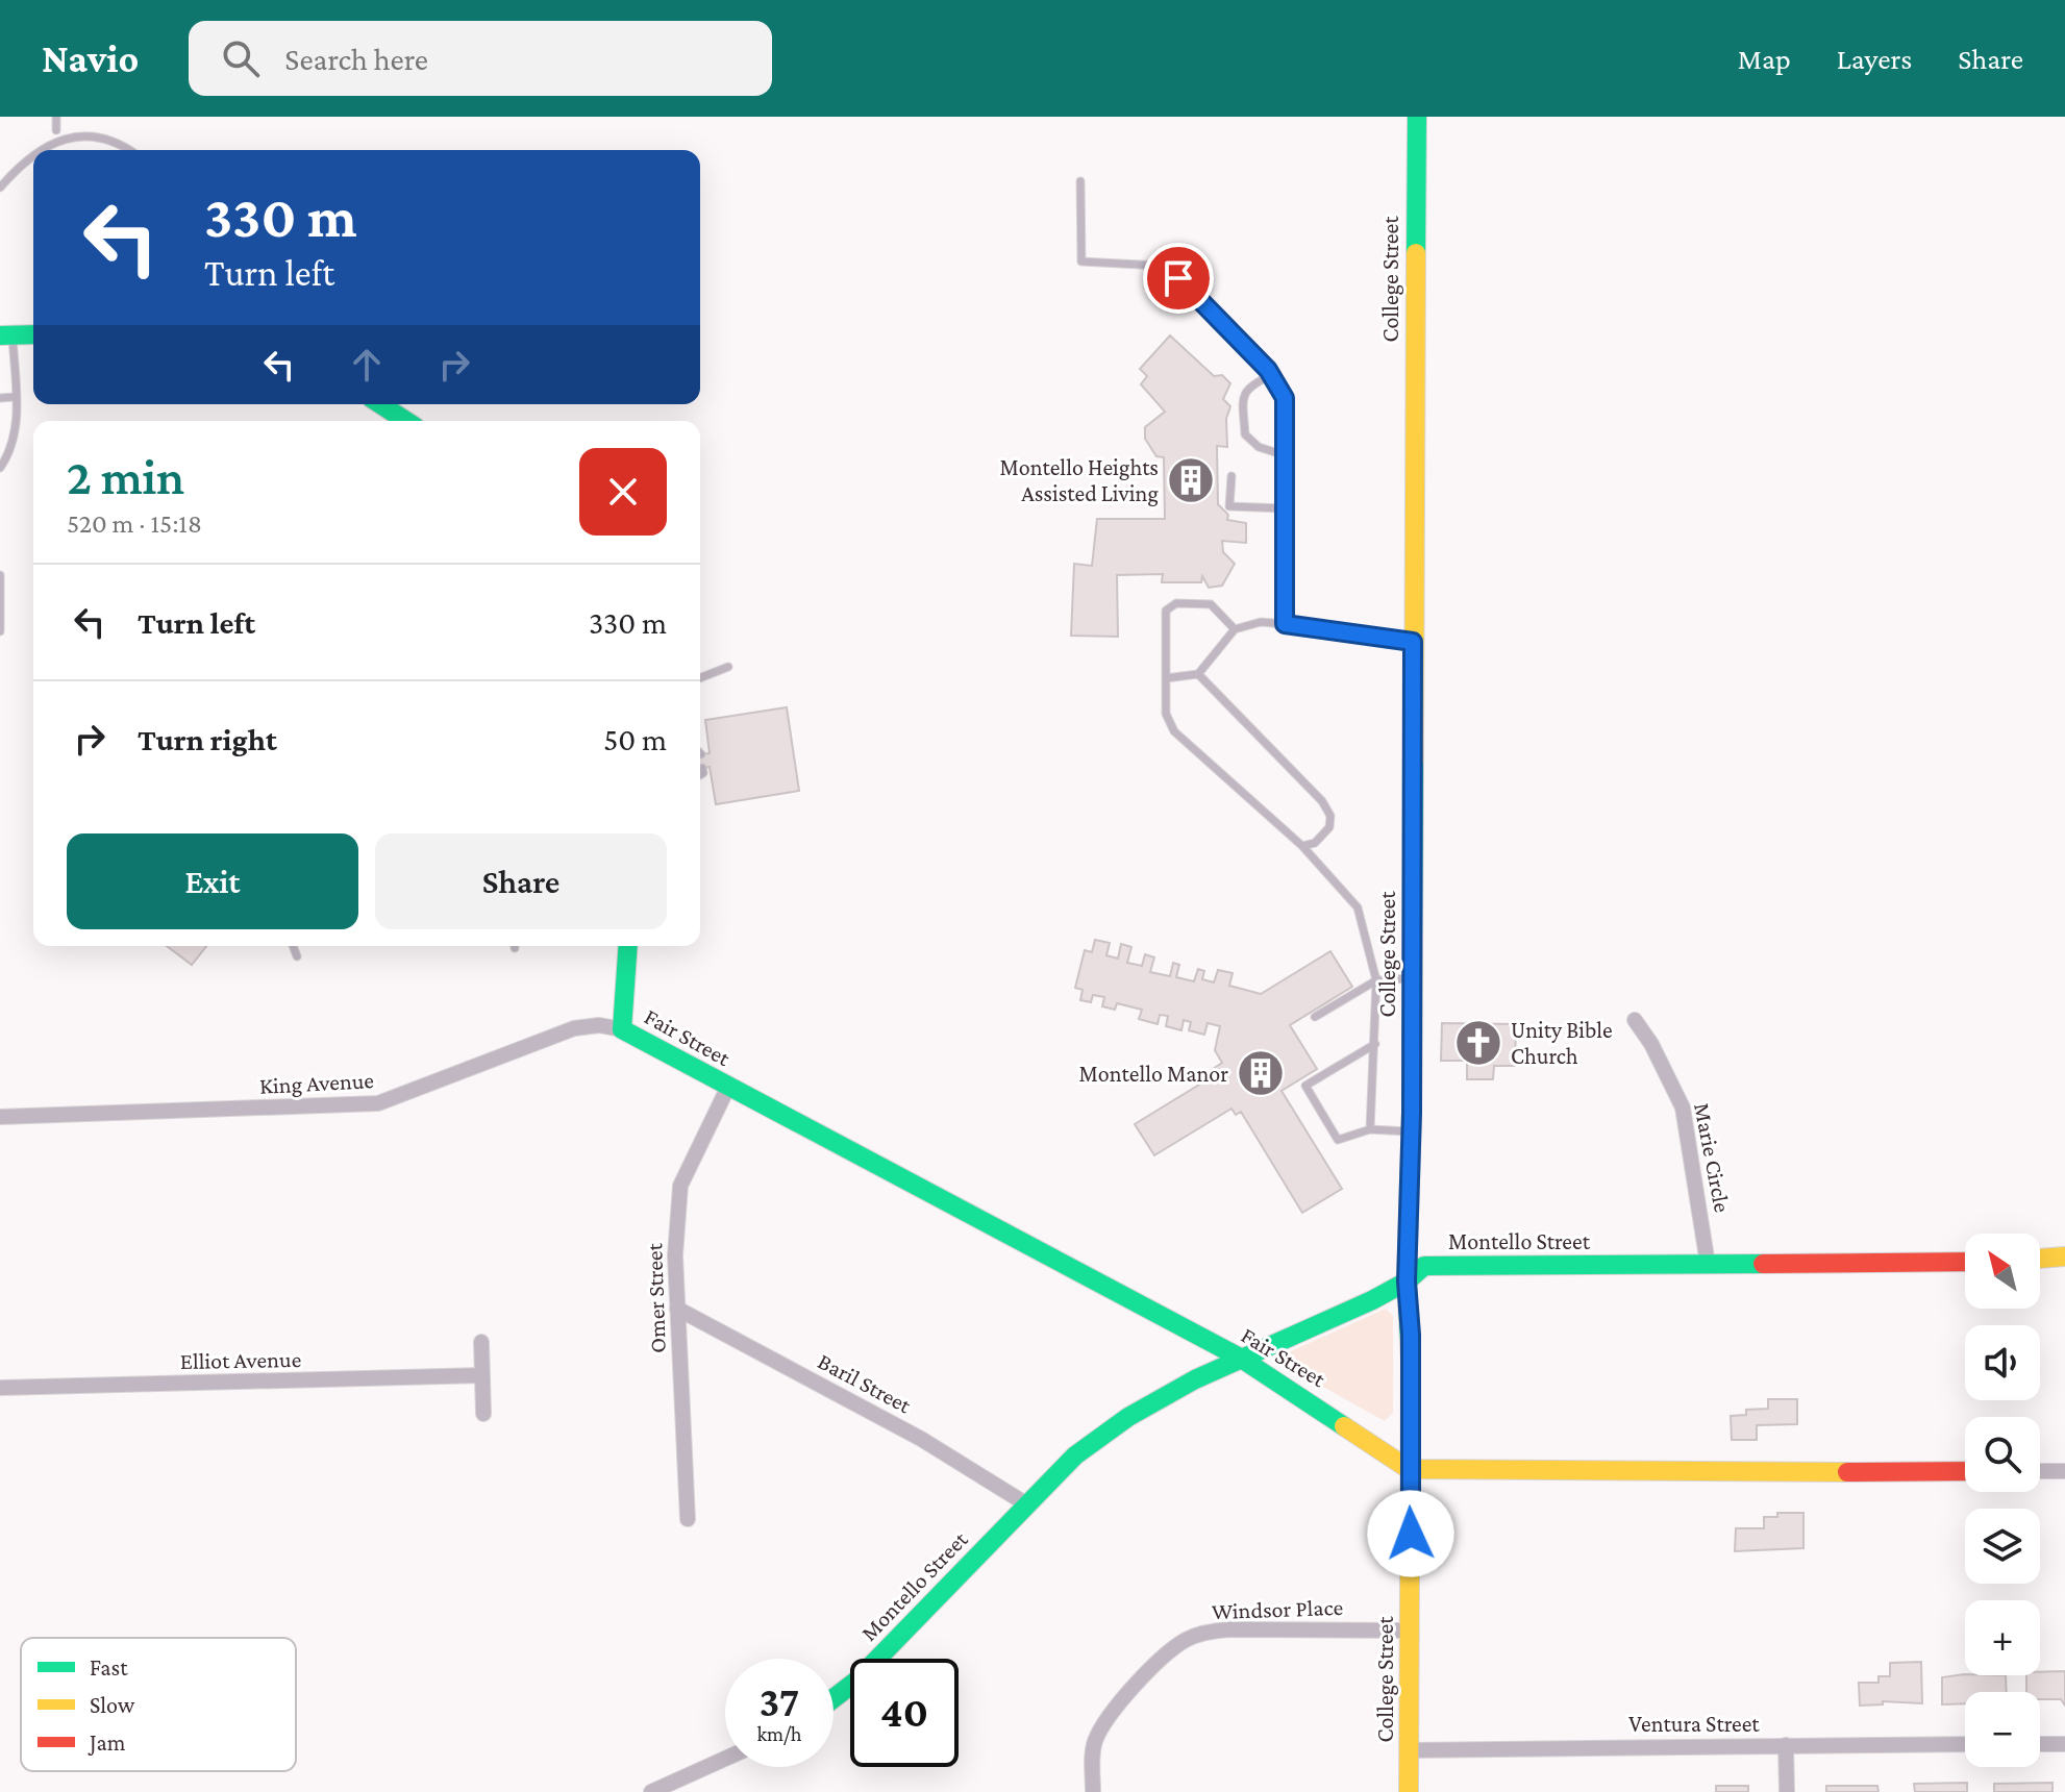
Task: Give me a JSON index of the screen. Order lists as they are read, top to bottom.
{
  "streets": {
    "street": [
      "College Street",
      "Fair Street",
      "King Avenue",
      "Marie Circle",
      "Montello Street",
      "Omer Street",
      "Elliot Avenue",
      "Baril Street",
      "Windsor Place",
      "Ventura Street"
    ]
  },
  "crossings": [
    ["College Street", "Fair Street"],
    ["College Street", "Montello Street"],
    ["College Street", "Windsor Place"],
    ["College Street", "Ventura Street"],
    ["Fair Street", "King Avenue"],
    ["Fair Street", "Montello Street"],
    ["Fair Street", "Omer Street"],
    ["Marie Circle", "Montello Street"],
    ["Montello Street", "Baril Street"],
    ["Omer Street", "Baril Street"]
  ],
  "places": {
    "building": ["Montello Heights Assisted Living", "Montello Manor"],
    "church": ["Unity Bible Church"]
  },
  "legend": ["Fast", "Slow", "Jam"],
  "north": "top left",
  "page": {
    "header": "Navio",
    "search": "Search here",
    "nav": ["Map", "Layers", "Share"],
    "turn": ["330 m", "Turn left"],
    "heading": ["2 min", "520 m · 15:18"],
    "list": [
      {
        "name": "Turn left",
        "value": "330 m"
      },
      {
        "name": "Turn right",
        "value": "50 m"
      }
    ],
    "buttons": ["Exit", "Share"],
    "map_buttons": ["+", "−"],
    "speed": "37 km/h",
    "limit": "40"
  }
}
